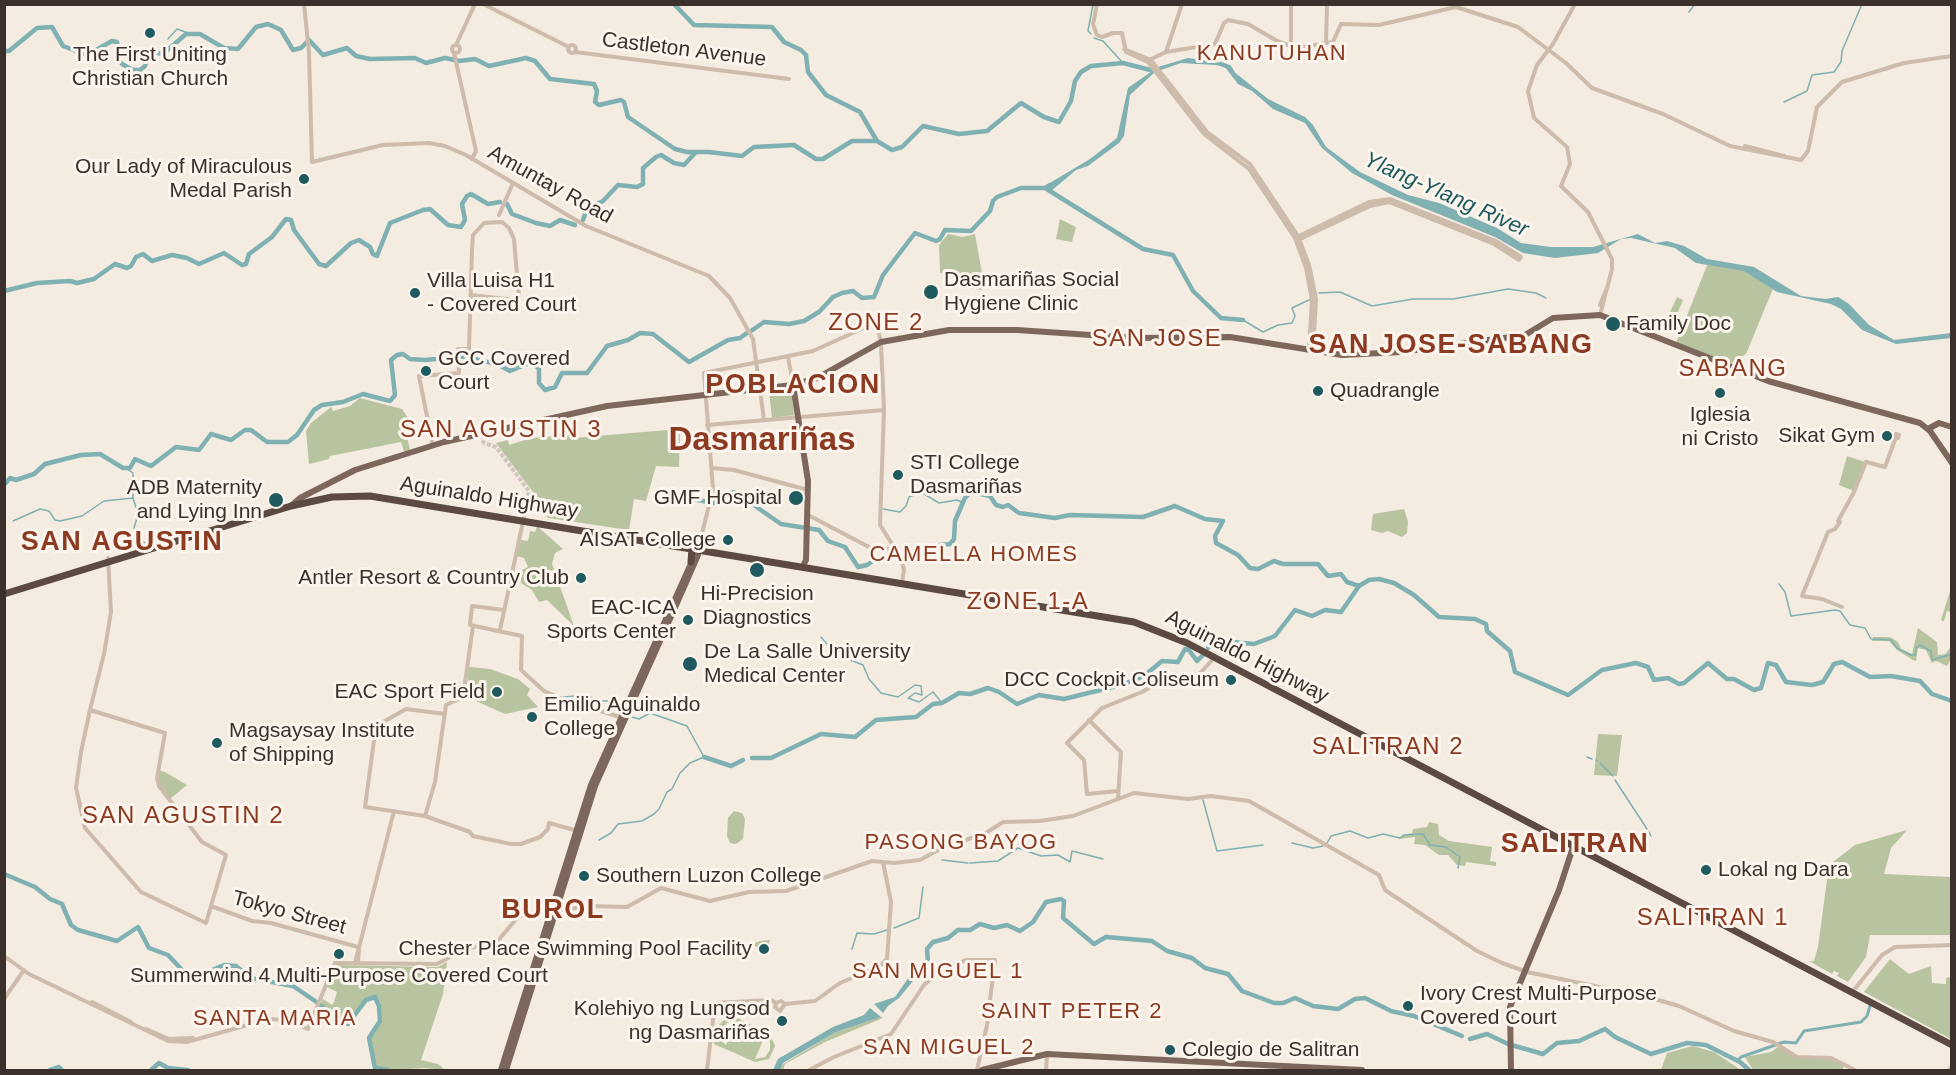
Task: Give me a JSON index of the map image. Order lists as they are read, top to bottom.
{
  "streets": {
    "highway": ["Aguinaldo Highway"],
    "street": ["Castleton Avenue", "Amuntay Road", "Tokyo Street"]
  },
  "districts": [
    "KANUTUHAN",
    "ZONE 2",
    "SAN JOSE",
    "SAN JOSE-SABANG",
    "SABANG",
    "POBLACION",
    "SAN AGUSTIN 3",
    "Dasmariñas",
    "SAN AGUSTIN",
    "CAMELLA HOMES",
    "ZONE 1-A",
    "SALITRAN 2",
    "SAN AGUSTIN 2",
    "PASONG BAYOG",
    "SALITRAN",
    "BUROL",
    "SALITRAN 1",
    "SAN MIGUEL 1",
    "SAINT PETER 2",
    "SANTA MARIA",
    "SAN MIGUEL 2"
  ],
  "water": ["Ylang-Ylang River"],
  "places": [
    "The First Uniting Christian Church",
    "Our Lady of Miraculous Medal Parish",
    "Dasmariñas Social Hygiene Clinic",
    "Villa Luisa H1 - Covered Court",
    "Family Doc",
    "GCC Covered Court",
    "Quadrangle",
    "Iglesia ni Cristo",
    "Sikat Gym",
    "STI College Dasmariñas",
    "GMF Hospital",
    "ADB Maternity and Lying Inn",
    "AISAT College",
    "Hi-Precision Diagnostics",
    "Antler Resort & Country Club",
    "EAC-ICA Sports Center",
    "De La Salle University Medical Center",
    "DCC Cockpit Coliseum",
    "EAC Sport Field",
    "Emilio Aguinaldo College",
    "Magsaysay Institute of Shipping",
    "Lokal ng Dara",
    "Southern Luzon College",
    "Chester Place Swimming Pool Facility",
    "Summerwind 4 Multi-Purpose Covered Court",
    "Ivory Crest Multi-Purpose Covered Court",
    "Kolehiyo ng Lungsod ng Dasmariñas",
    "Colegio de Salitran"
  ]
}
